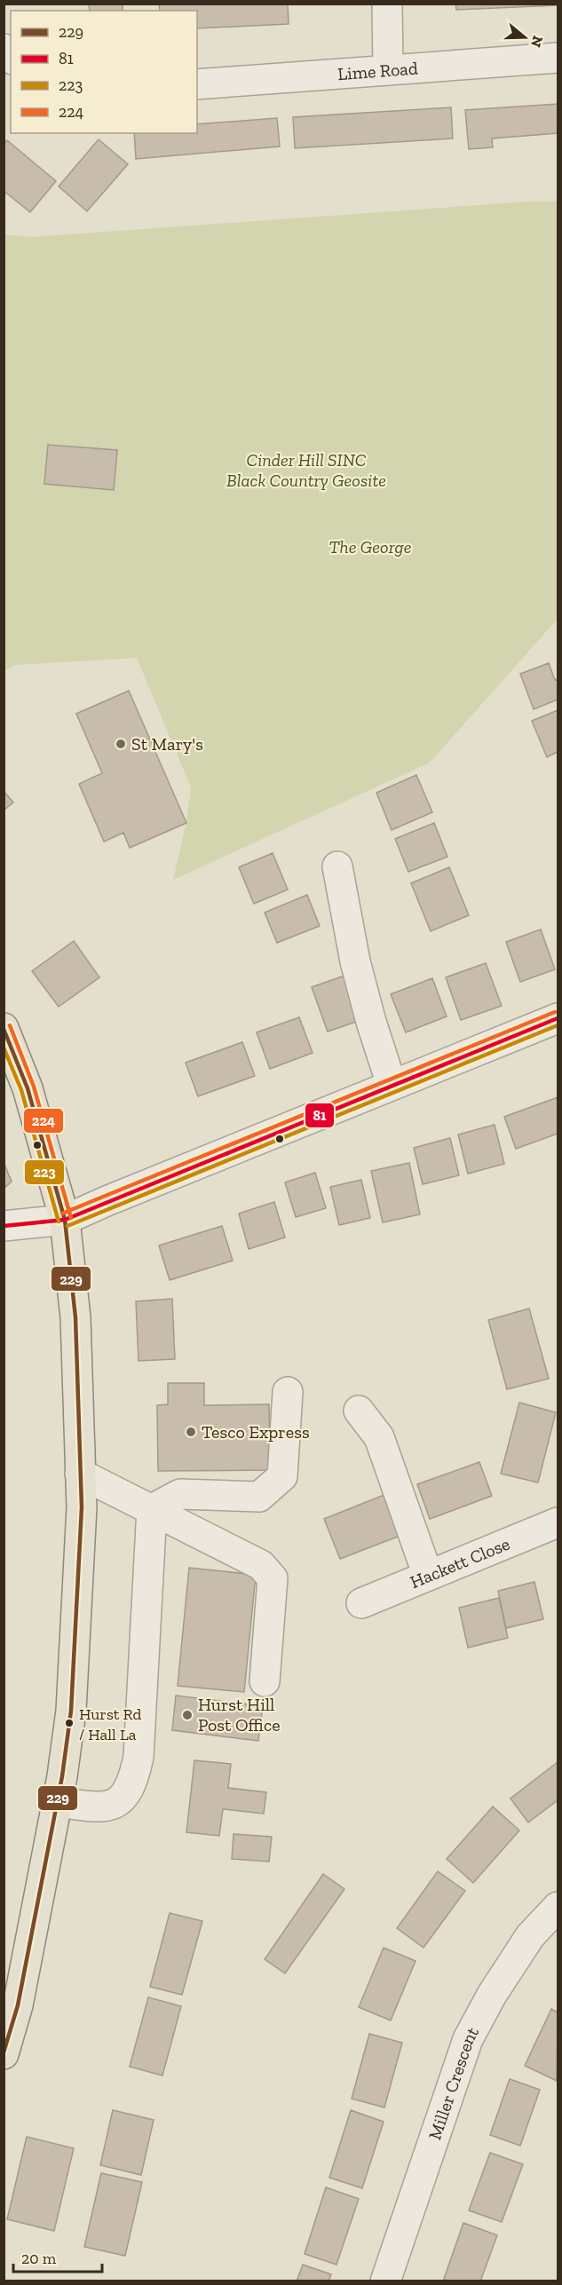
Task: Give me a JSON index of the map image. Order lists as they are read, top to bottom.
{
  "streets": {
    "street": ["Lime Road", "Hackett Close", "Miller Crescent"]
  },
  "parks": ["Cinder Hill SINC Black Country Geosite", "The George"],
  "places": [
    "St Mary's",
    "Tesco Express",
    "Hurst Hill Post Office",
    "Hurst Rd / Hall La"
  ],
  "lines": [
    "transit line 224",
    "transit line 81",
    "transit line 223",
    "transit line 229"
  ],
  "legend": [
    "229",
    "81",
    "223",
    "224"
  ],
  "scale_bar": "20 m",
  "north": "right"
}
